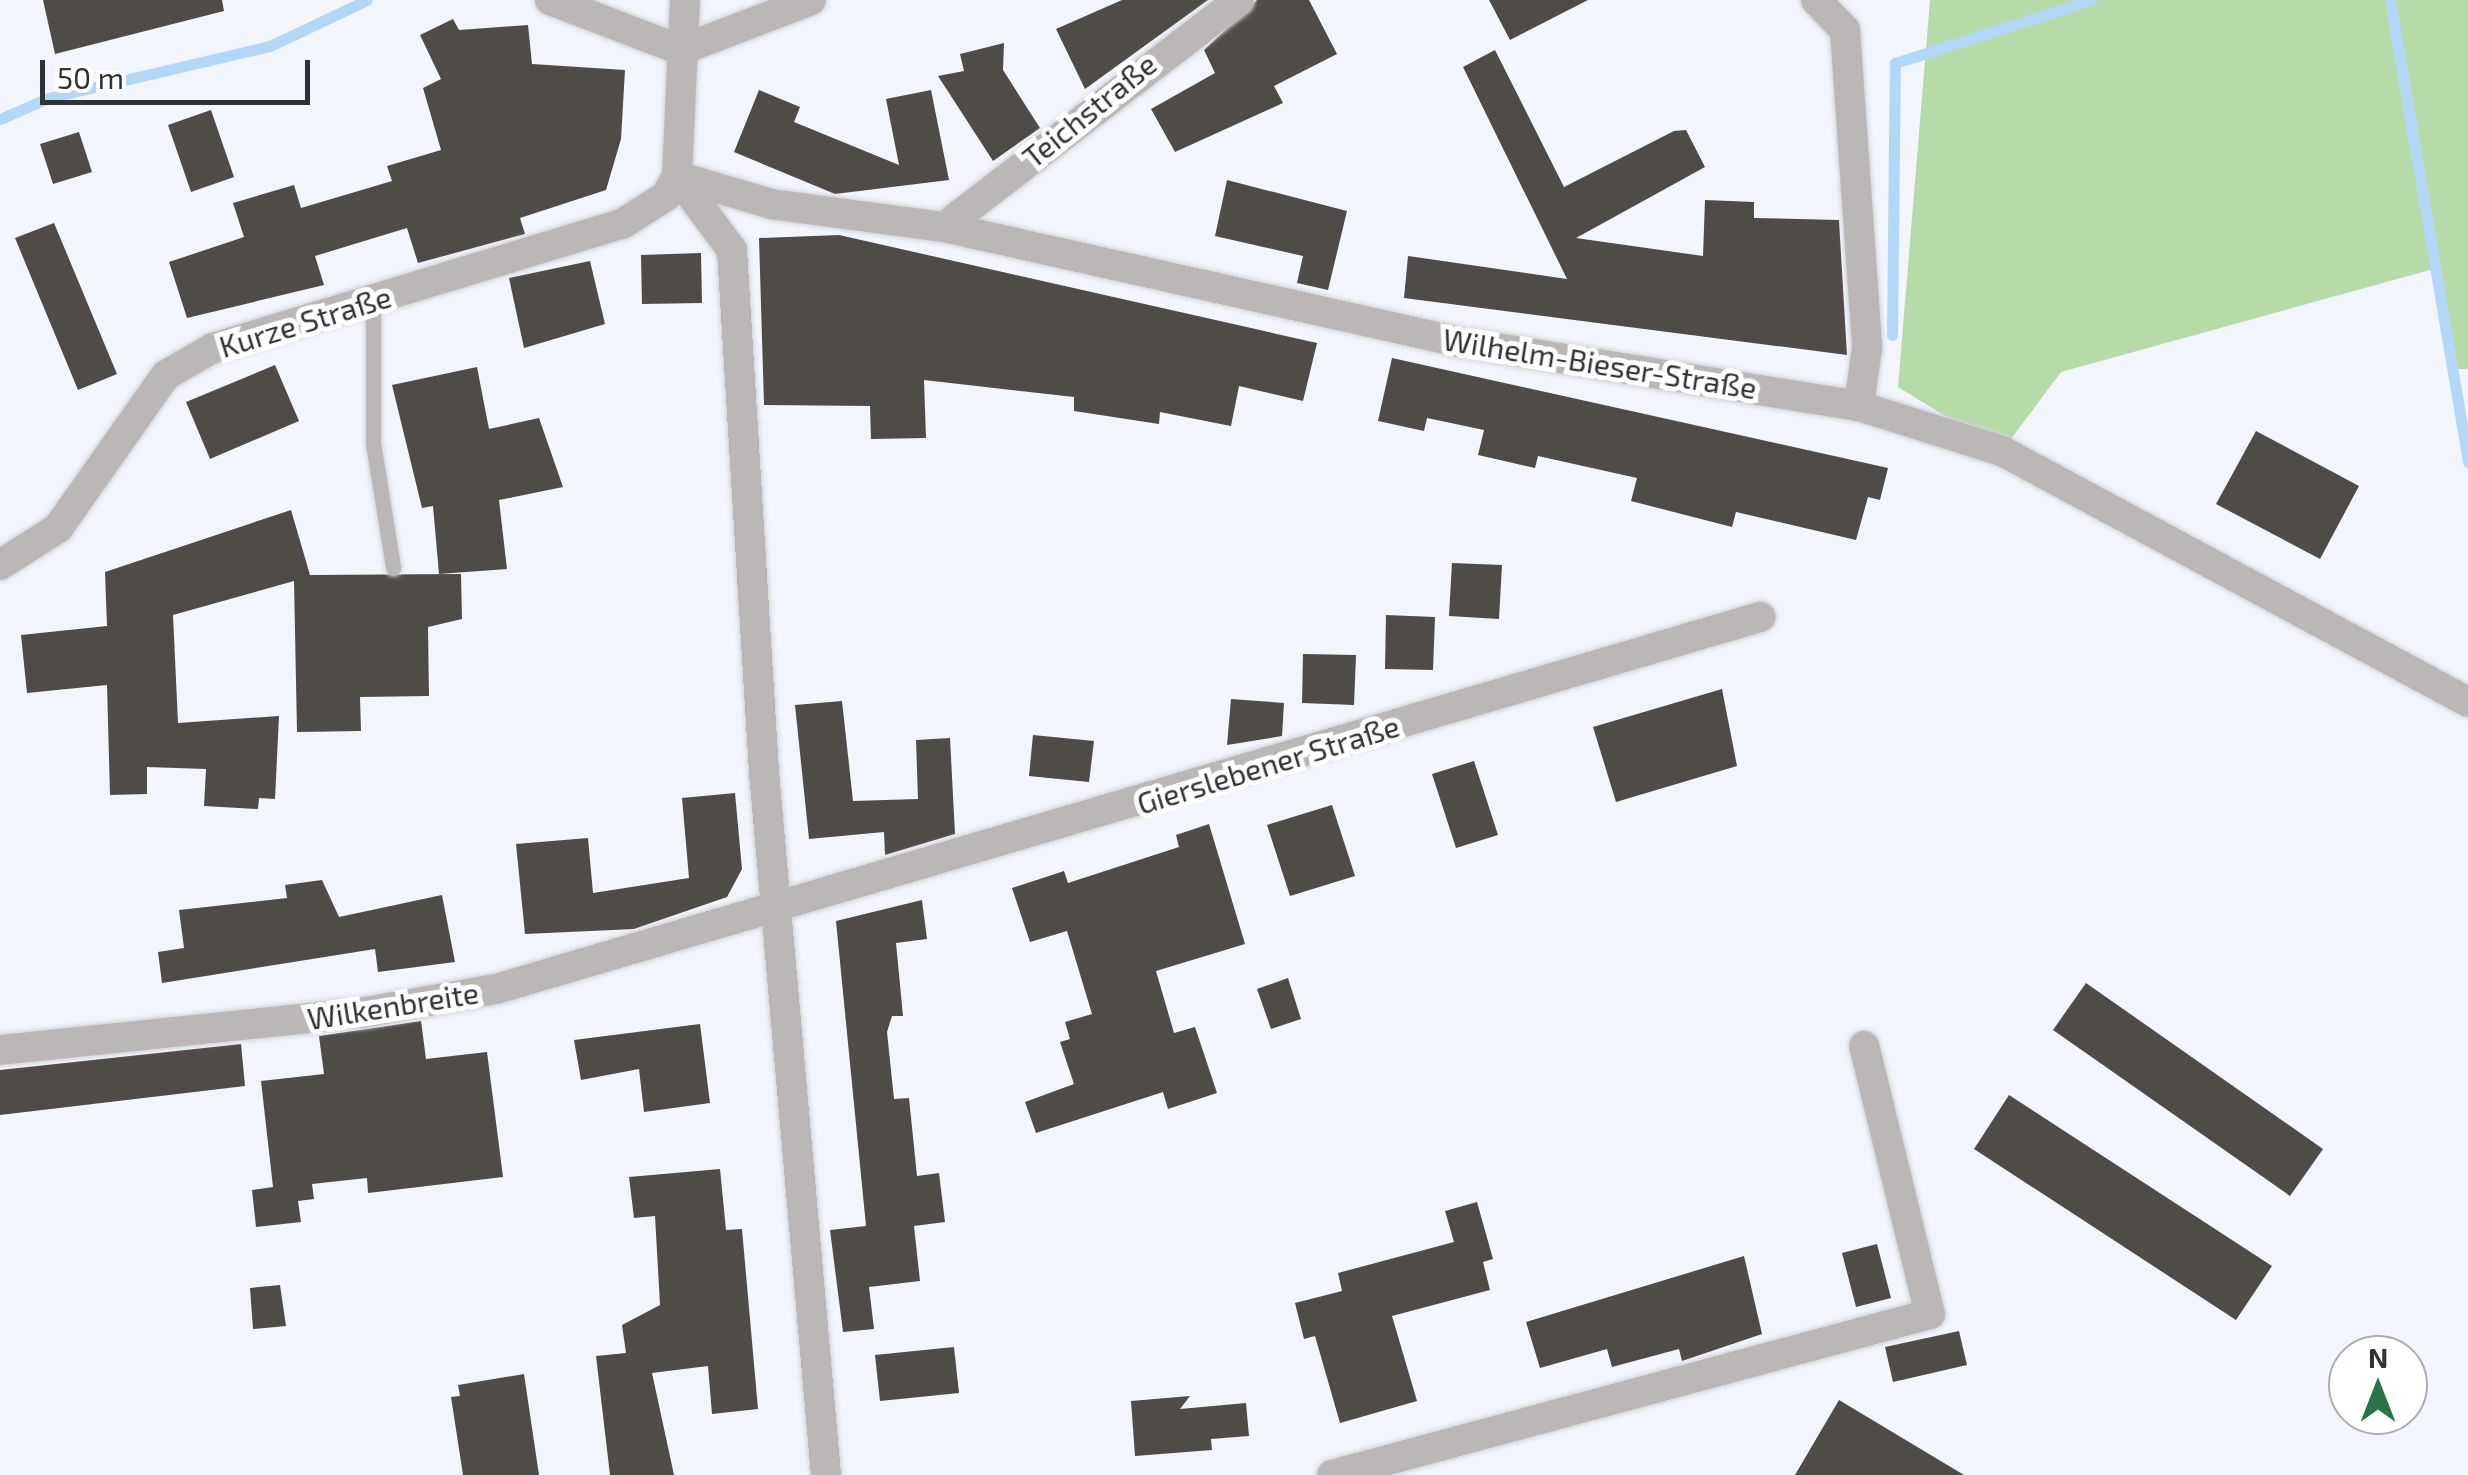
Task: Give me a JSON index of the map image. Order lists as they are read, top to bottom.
{
  "streets": {
    "street": [
      "Teichstraße",
      "Kurze Straße",
      "Wilhelm-Bieser-Straße",
      "Gierslebener Straße",
      "Wilkenbreite"
    ]
  },
  "crossings": [
    ["Teichstraße", "Wilhelm-Bieser-Straße"],
    ["Kurze Straße", "Wilhelm-Bieser-Straße"],
    ["Gierslebener Straße", "Wilkenbreite"]
  ],
  "scale_bar": "50 m",
  "north": "top"
}
